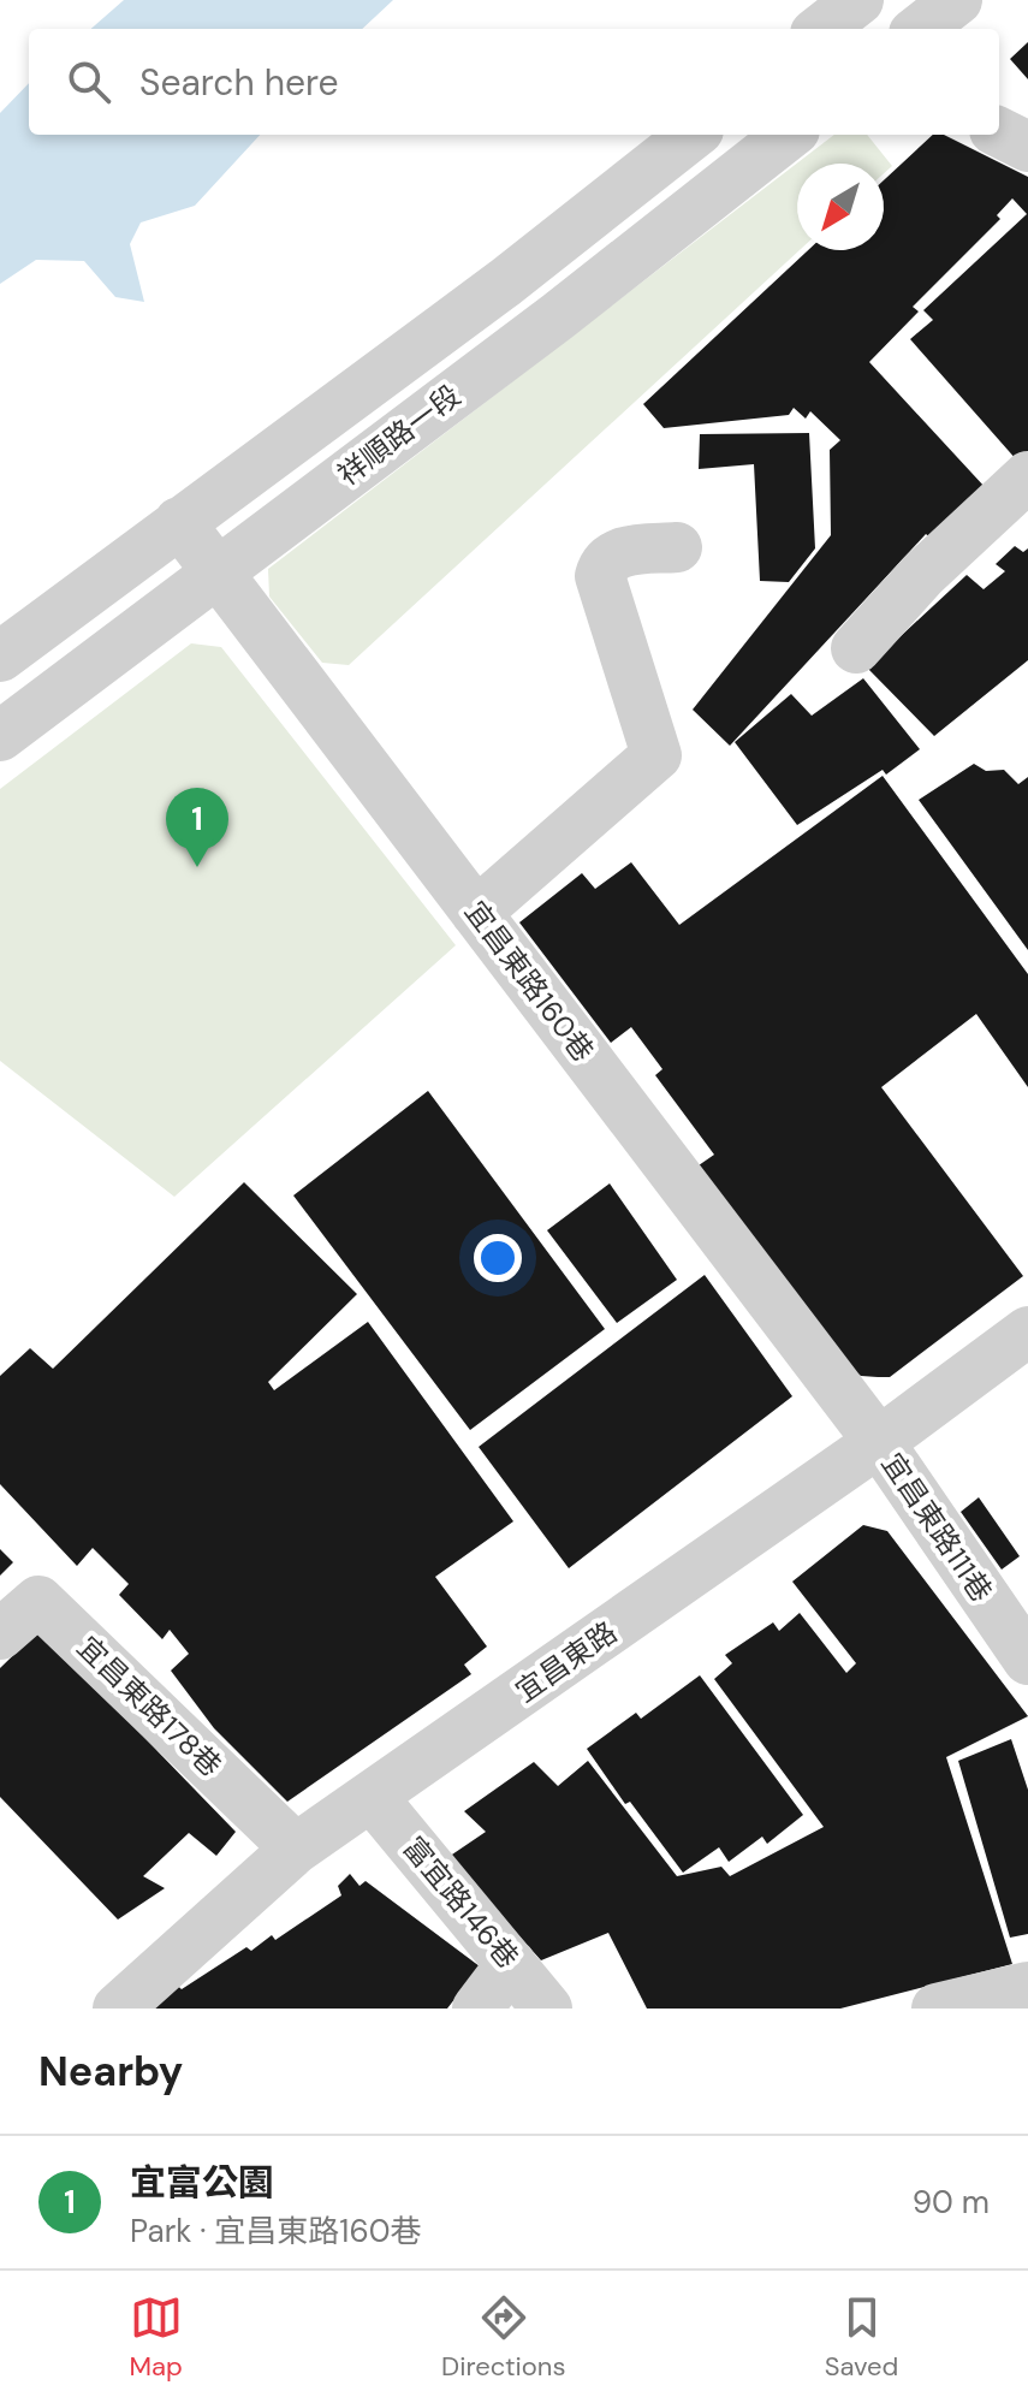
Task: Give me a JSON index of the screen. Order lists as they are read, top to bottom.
{
  "streets": {
    "street": [
      "祥順路一段",
      "宜昌東路160巷",
      "宜昌東路111巷",
      "宜昌東路",
      "宜昌東路178巷",
      "富宜路146巷"
    ]
  },
  "crossings": [
    ["祥順路一段", "宜昌東路160巷"],
    ["宜昌東路160巷", "宜昌東路111巷"],
    ["宜昌東路160巷", "宜昌東路"],
    ["宜昌東路111巷", "宜昌東路"],
    ["宜昌東路", "宜昌東路178巷"],
    ["宜昌東路", "富宜路146巷"]
  ],
  "north": "bottom left",
  "page": {
    "search": "Search here",
    "pins": "1",
    "heading": "Nearby",
    "list": [
      {
        "mark": "1",
        "name": "宜富公園",
        "note": "Park · 宜昌東路160巷",
        "value": "90 m"
      }
    ],
    "nav": ["Map", "Directions", "Saved"]
  }
}
